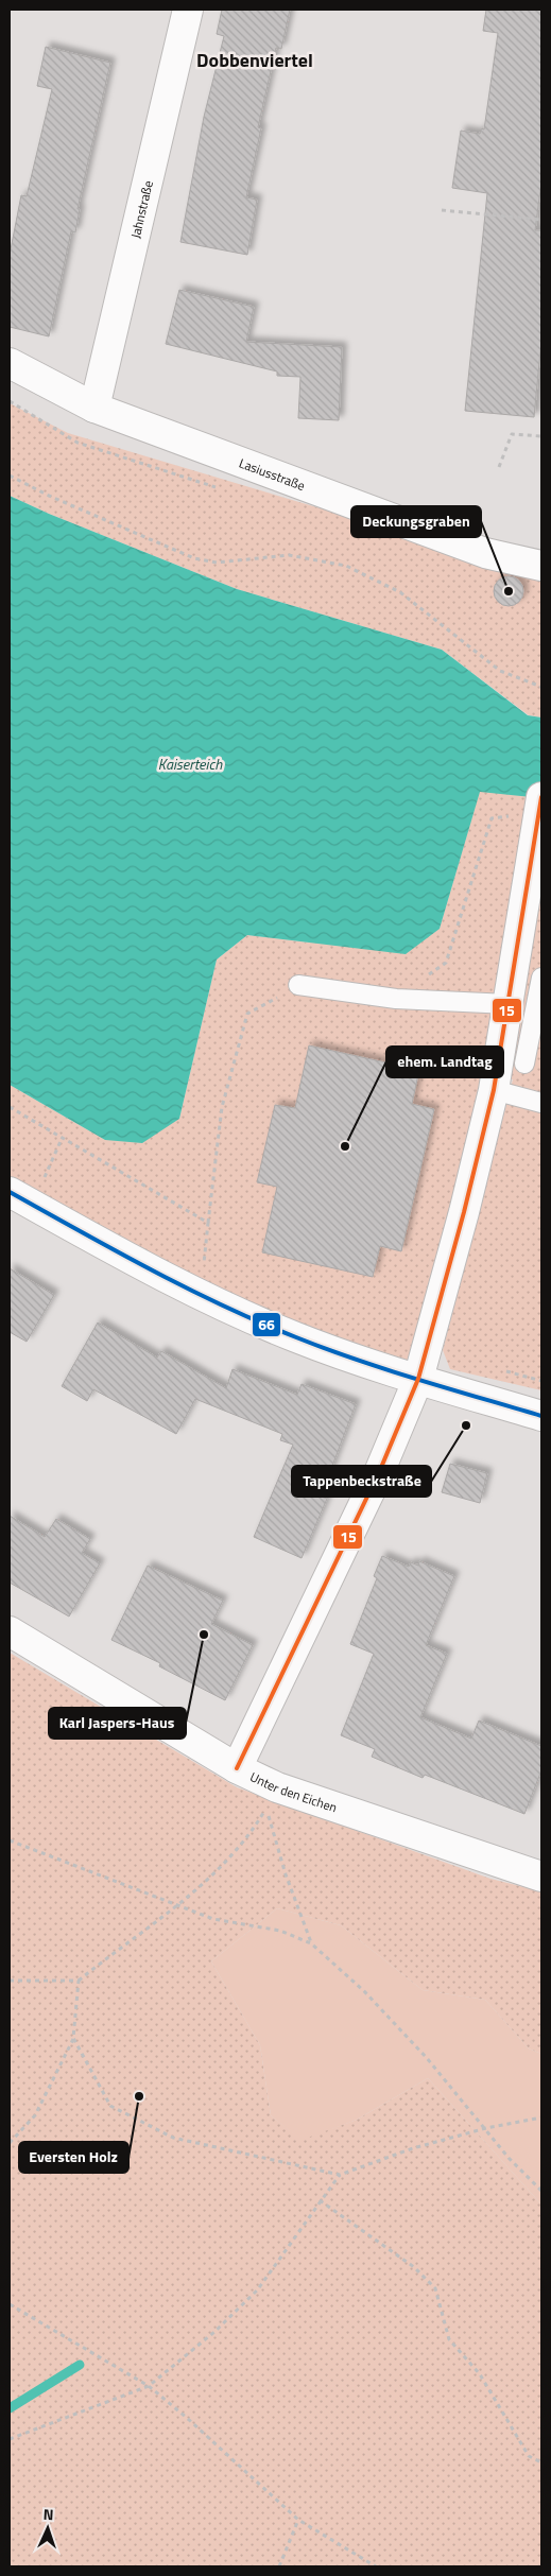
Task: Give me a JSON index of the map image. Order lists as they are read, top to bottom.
{
  "streets": {
    "street": ["Jahnstraße", "Lasiusstraße", "Unter den Eichen"]
  },
  "crossings": [
    ["Jahnstraße", "Lasiusstraße"]
  ],
  "districts": ["Dobbenviertel"],
  "water": ["Kaiserteich"],
  "places": [
    "Deckungsgraben",
    "ehem. Landtag",
    "Tappenbeckstraße",
    "Karl Jaspers-Haus",
    "Eversten Holz"
  ],
  "lines": ["transit line 15", "transit line 66"],
  "north": "top"
}
